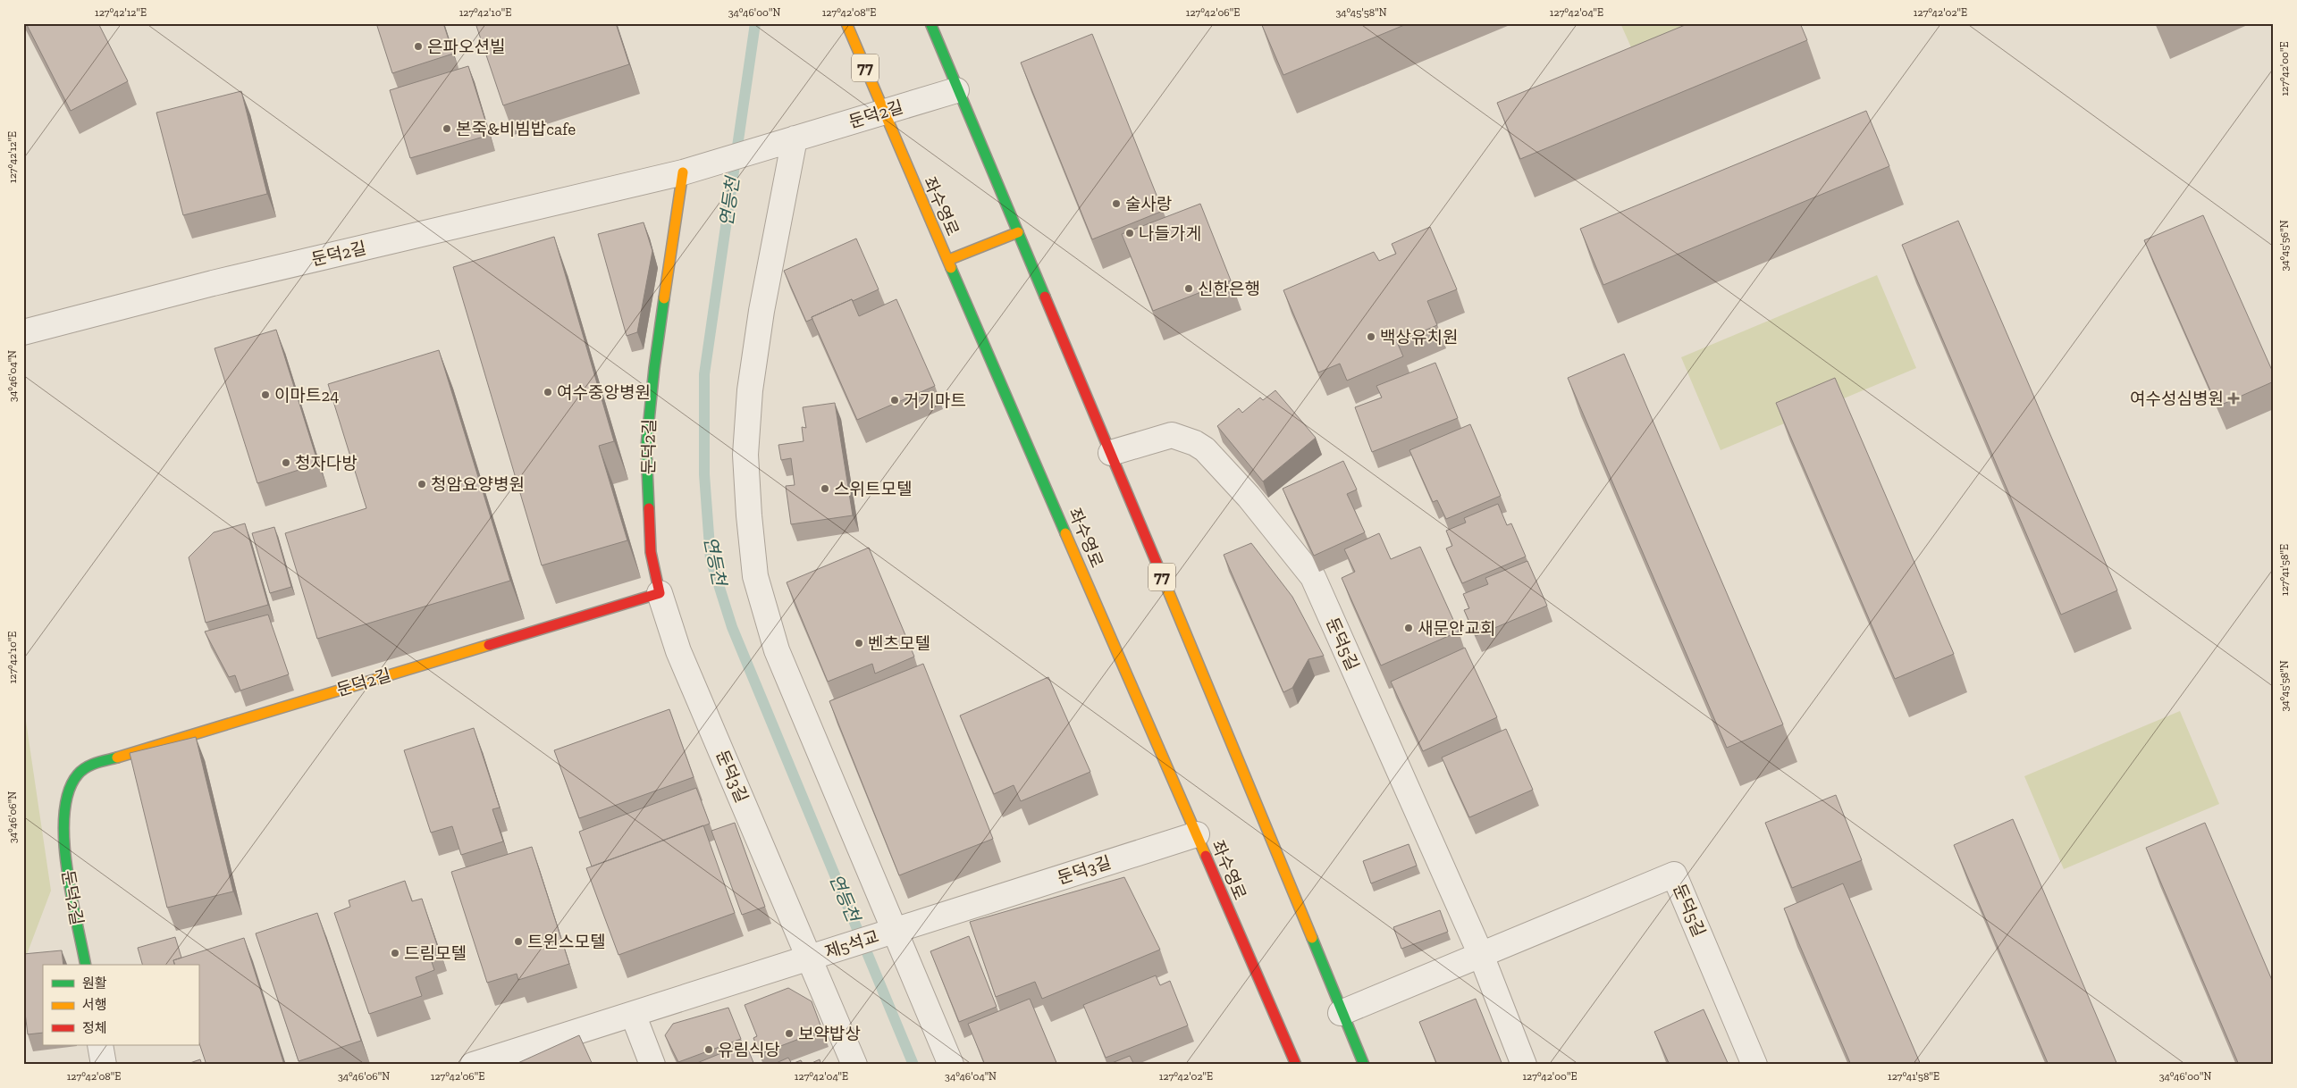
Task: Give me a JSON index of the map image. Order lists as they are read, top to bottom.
{
  "streets": {
    "main road": ["77", "둔덕2길", "좌수영로"],
    "street": ["둔덕5길", "둔덕3길", "제5석교"]
  },
  "crossings": [
    ["77", "둔덕2길"],
    ["77", "둔덕5길"],
    ["둔덕2길", "좌수영로"],
    ["둔덕2길", "둔덕3길"],
    ["좌수영로", "둔덕3길"],
    ["둔덕3길", "제5석교"]
  ],
  "water": ["연등천"],
  "places": {
    "other": [
      "은파오션빌",
      "본죽&비빔밥cafe",
      "술사랑",
      "나들가게",
      "신한은행",
      "백상유치원",
      "여수중앙병원",
      "이마트24",
      "거기마트",
      "청자다방",
      "청암요양병원",
      "스위트모텔",
      "새문안교회",
      "벤츠모텔",
      "트윈스모텔",
      "드림모텔",
      "보약밥상",
      "유림식당"
    ],
    "health": ["여수성심병원"]
  },
  "legend": ["원활", "서행", "정체"],
  "coordinates": [
    "127°42'12\"E",
    "127°42'10\"E",
    "34°46'00\"N",
    "127°42'08\"E",
    "127°42'06\"E",
    "34°45'58\"N",
    "127°42'04\"E",
    "127°42'02\"E",
    "127°42'00\"E",
    "34°45'56\"N",
    "34°46'04\"N",
    "127°41'58\"E",
    "34°46'06\"N"
  ]
}
